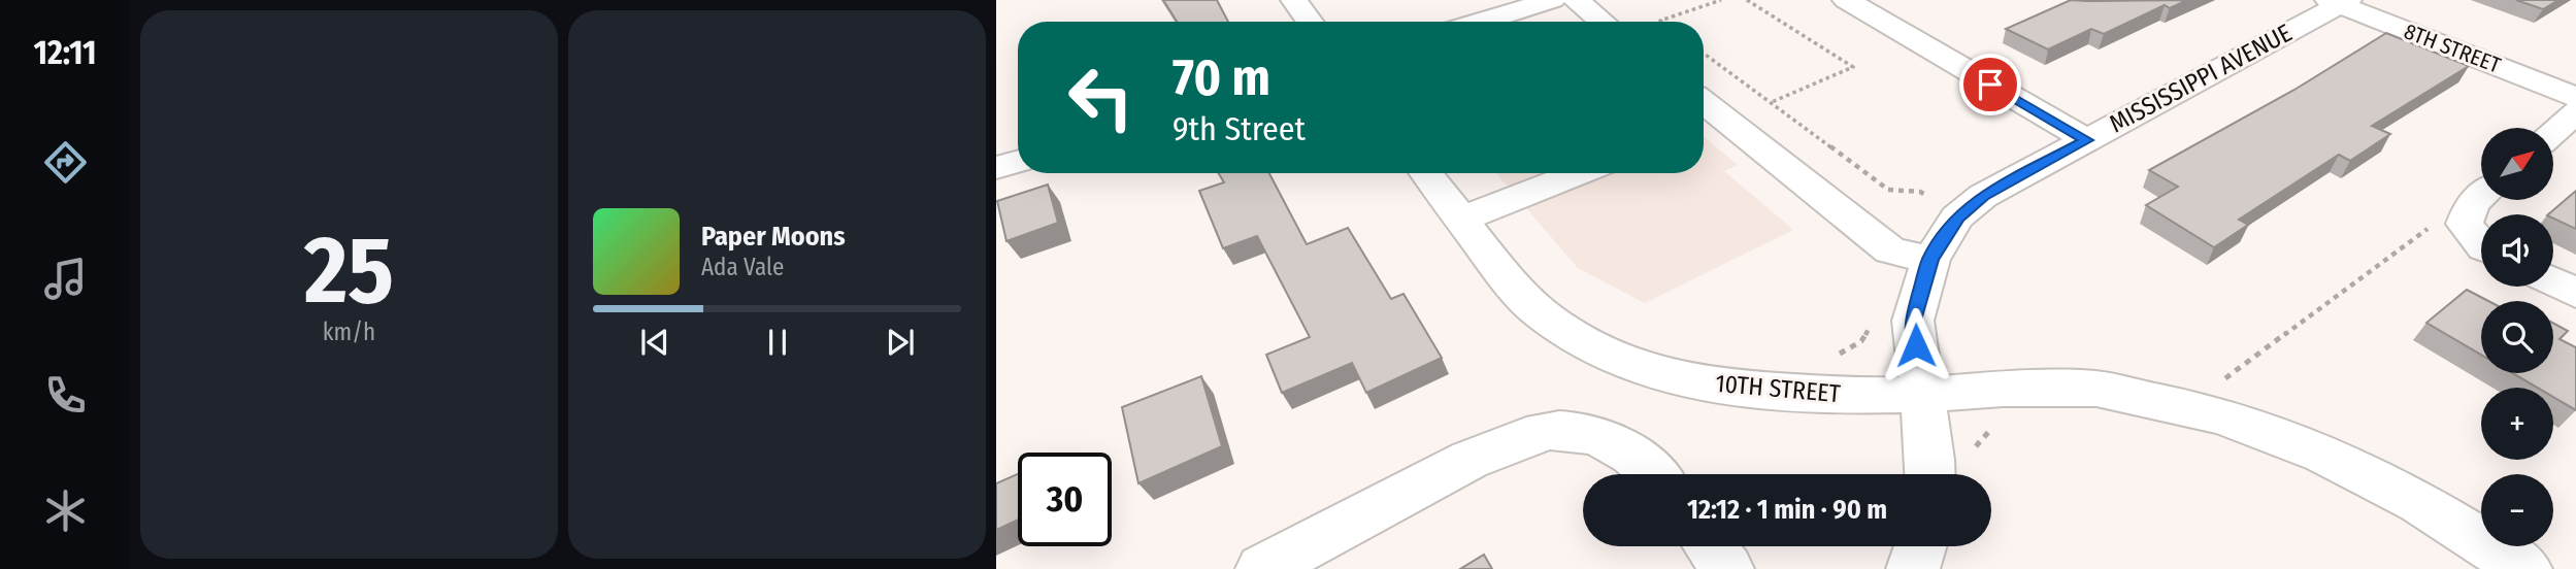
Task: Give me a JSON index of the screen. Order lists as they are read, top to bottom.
{
  "streets": {
    "street": ["8TH STREET", "MISSISSIPPI AVENUE", "10TH STREET"]
  },
  "crossings": [
    ["8TH STREET", "MISSISSIPPI AVENUE"],
    ["MISSISSIPPI AVENUE", "10TH STREET"]
  ],
  "north": "top right",
  "page": {
    "tabs": "12:11",
    "tile": ["25", "km/h"],
    "turn": ["70 m", "9th Street"],
    "map_buttons": ["+", "−"],
    "song": ["Paper Moons", "Ada Vale"],
    "limit": "30",
    "trip": "12:12 · 1 min · 90 m"
  }
}
